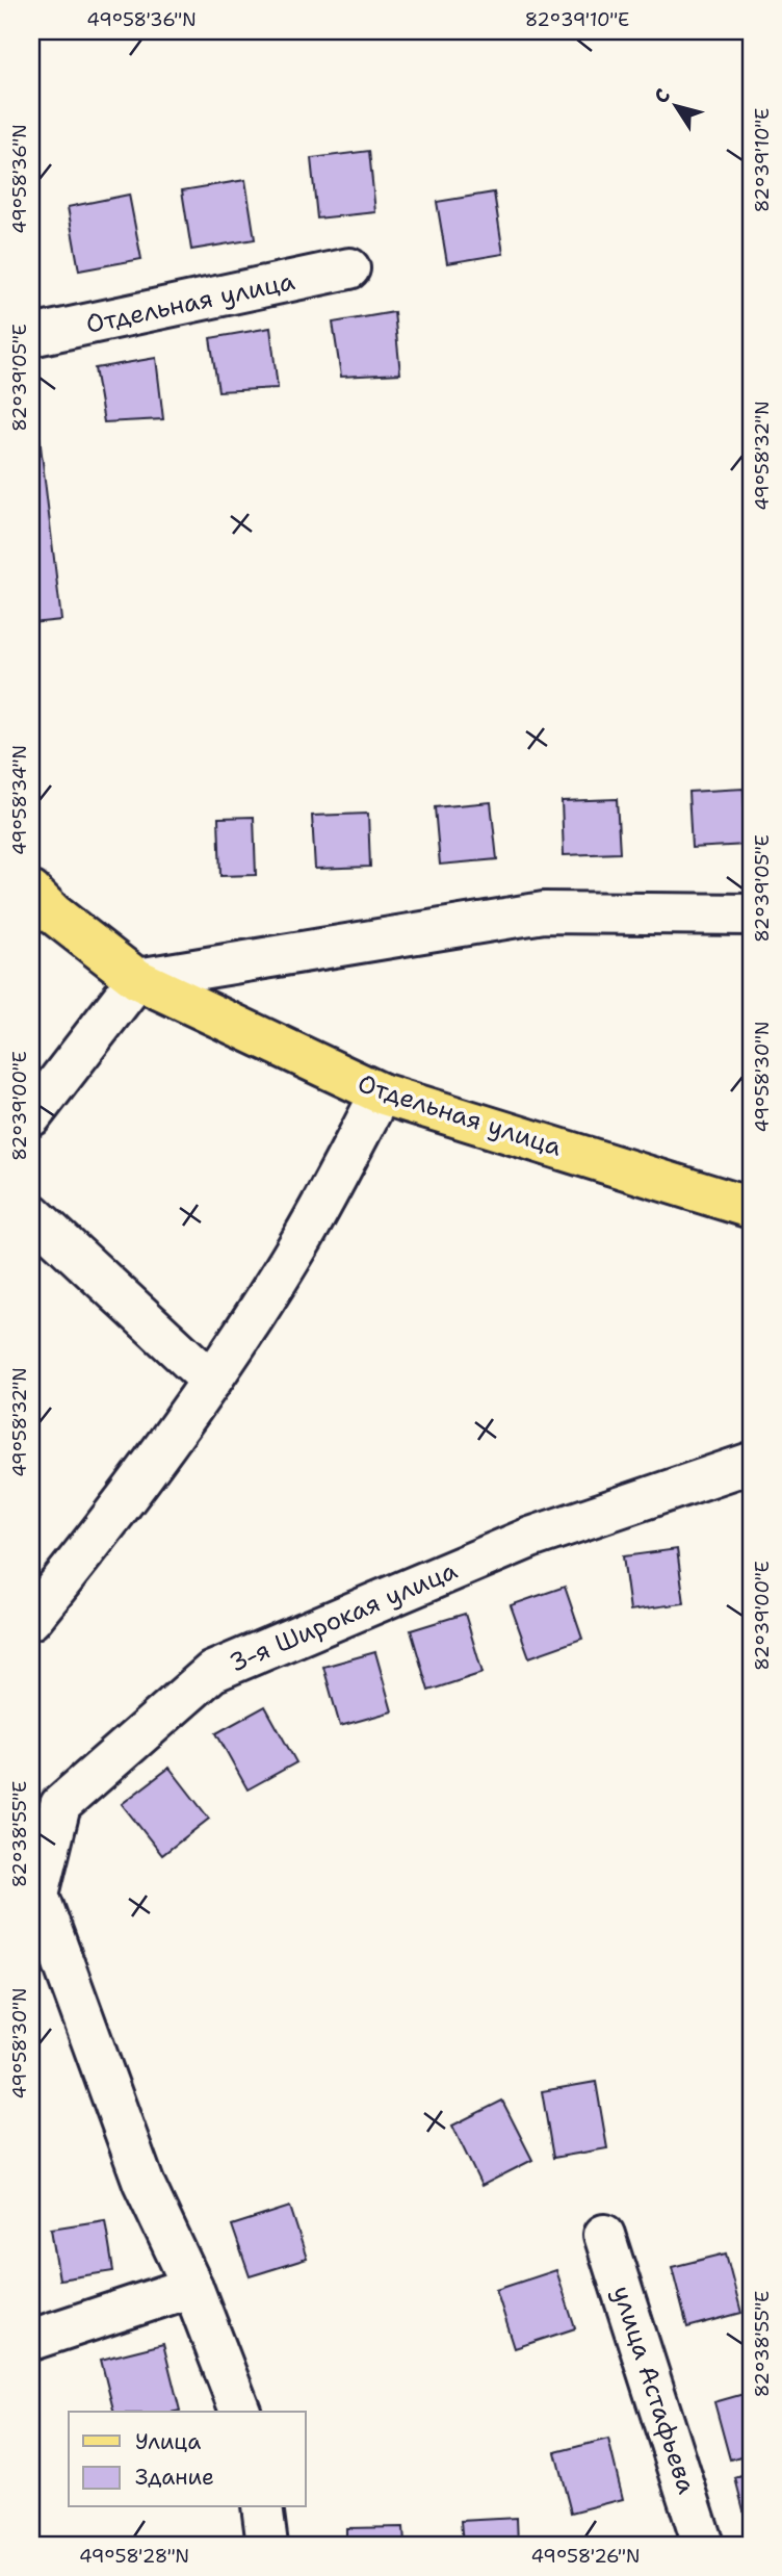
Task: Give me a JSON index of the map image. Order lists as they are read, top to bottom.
{
  "streets": {
    "main road": ["Отдельная улица"],
    "street": ["3-я Широкая улица", "улица Астафьева"]
  },
  "legend": ["Улица", "Здание"],
  "north": "top left",
  "coordinates": [
    "49°58'36\"N",
    "82°39'10\"E",
    "82°39'05\"E",
    "49°58'32\"N",
    "49°58'34\"N",
    "49°58'30\"N",
    "82°39'00\"E",
    "82°38'55\"E",
    "49°58'28\"N",
    "49°58'26\"N"
  ]
}
